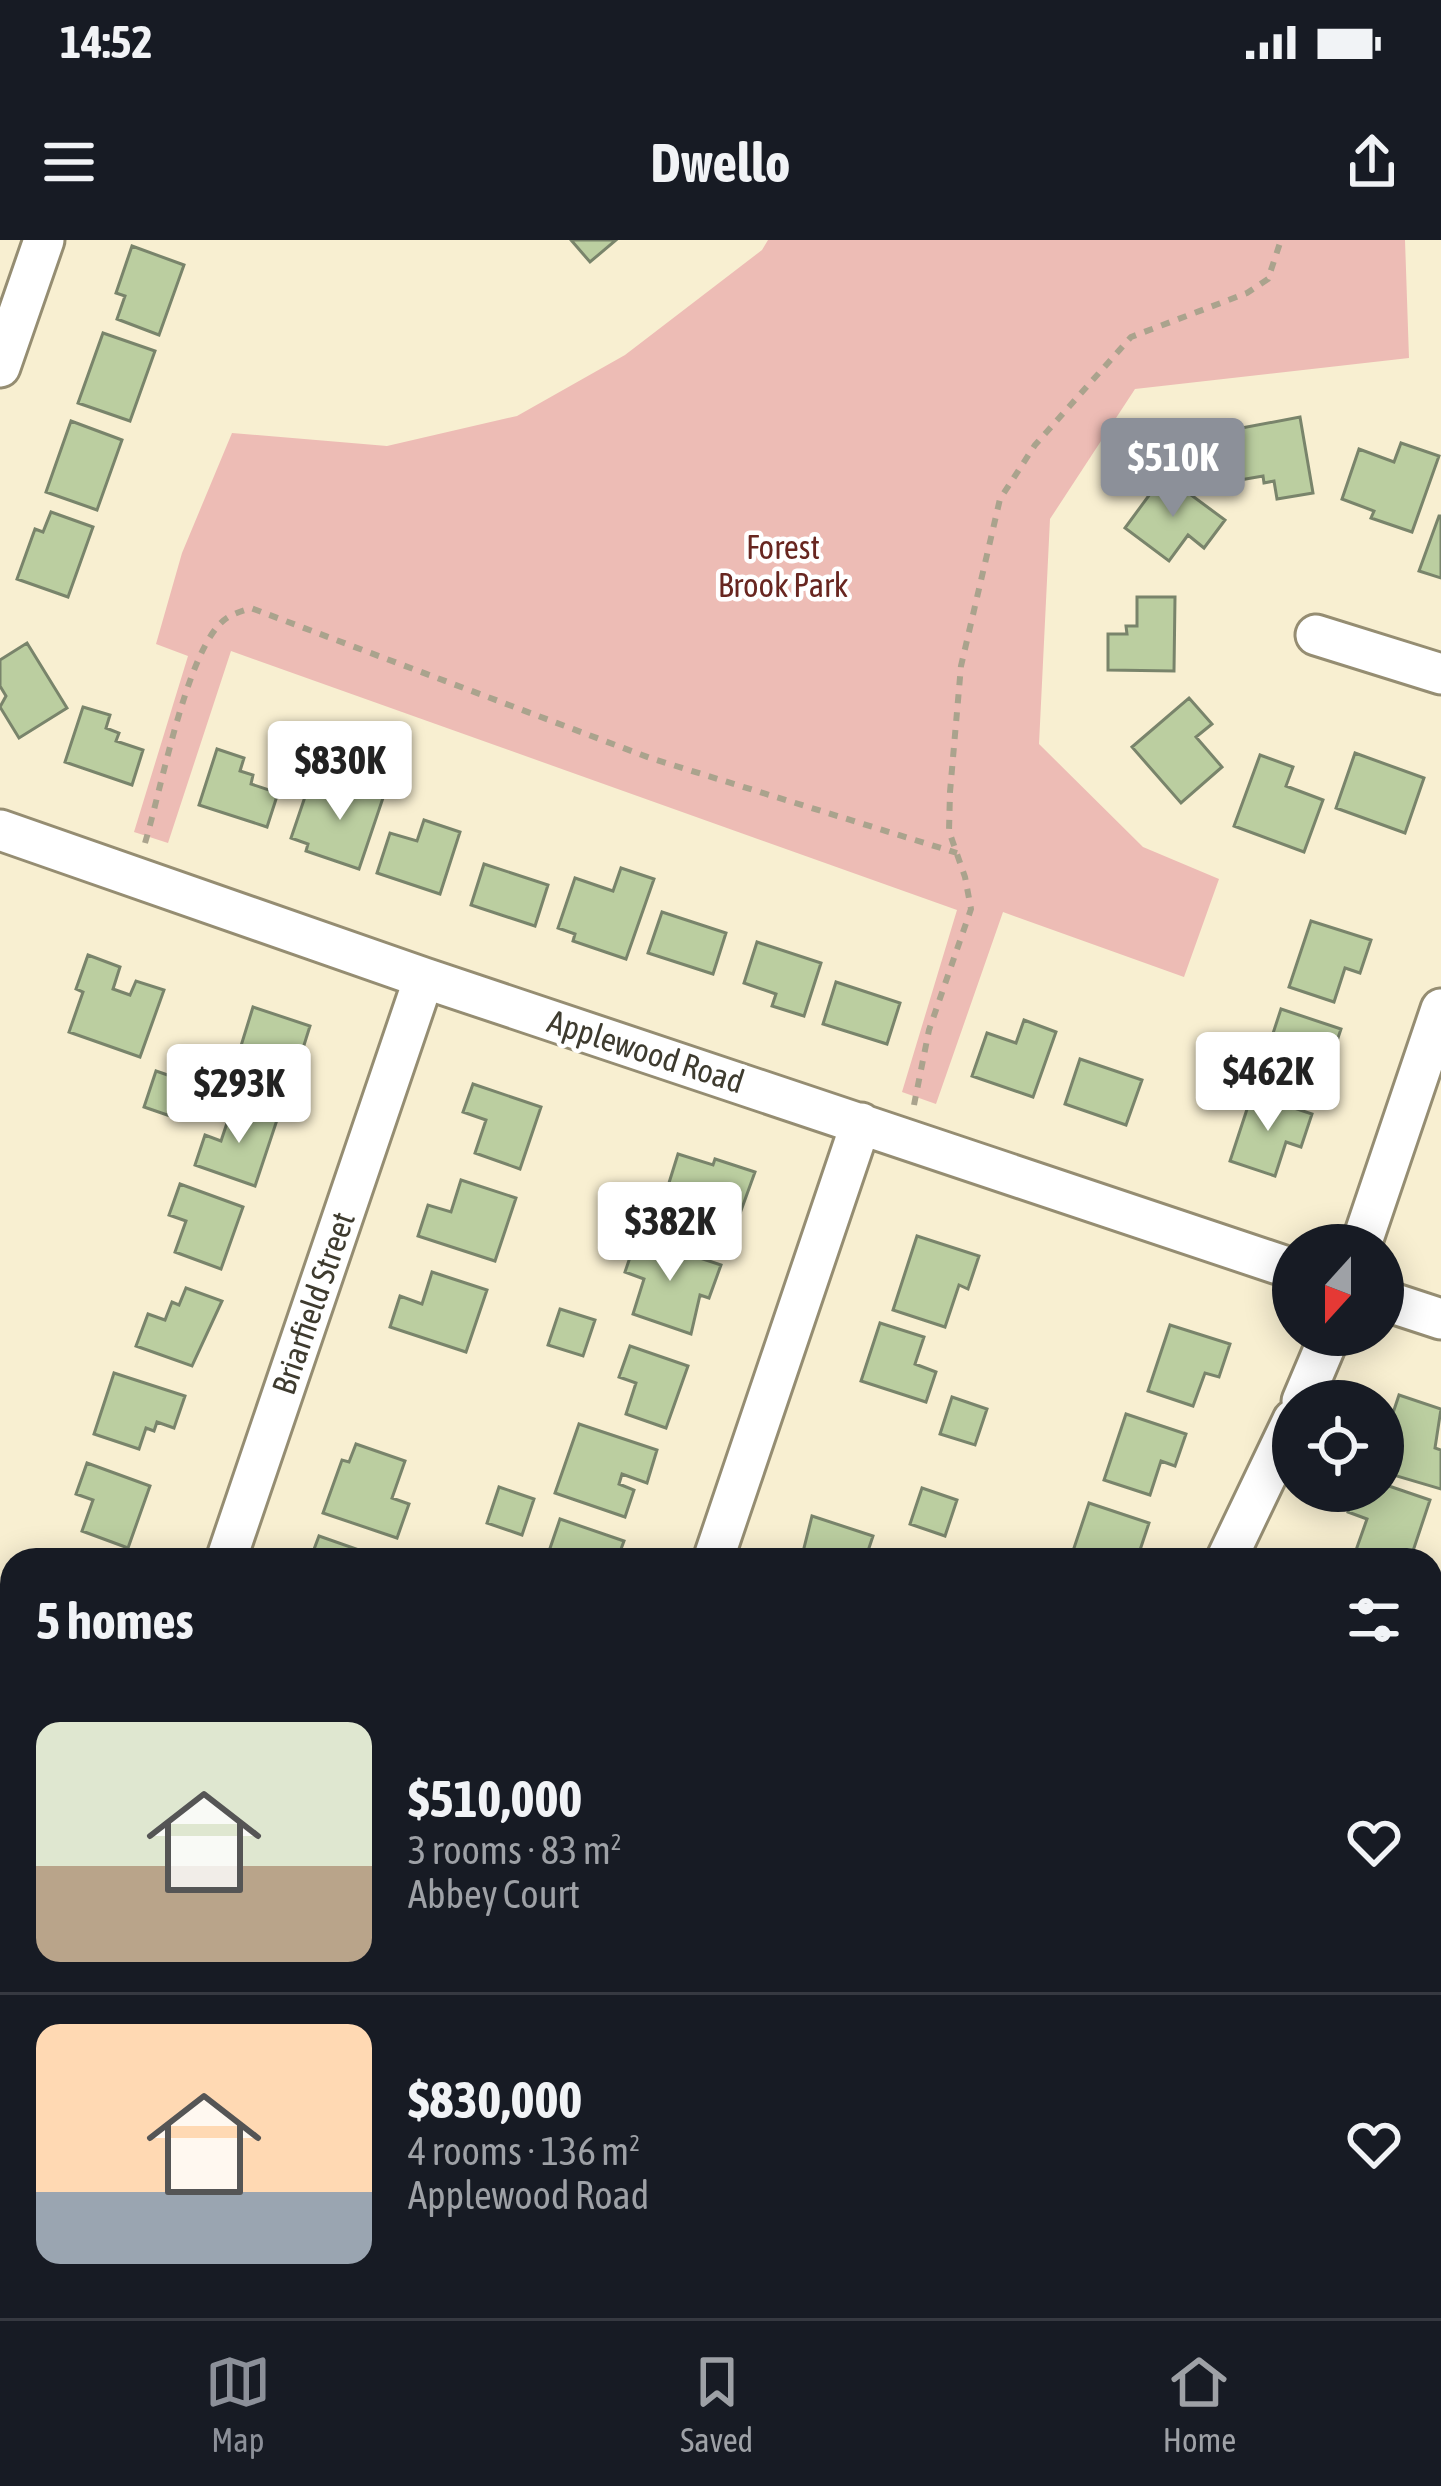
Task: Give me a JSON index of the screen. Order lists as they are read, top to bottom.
{
  "streets": {
    "street": ["Applewood Road", "Briarfield Street"]
  },
  "crossings": [
    ["Applewood Road", "Briarfield Street"]
  ],
  "parks": ["Forest Brook Park"],
  "north": "bottom",
  "page": {
    "status": "14:52",
    "header": "Dwello",
    "price": [
      "$510K",
      "$830K",
      "$462K",
      "$293K",
      "$382K"
    ],
    "heading": "5 homes",
    "list": [
      {
        "name": "$510,000",
        "note": "3 rooms · 83 m² · Abbey Court"
      },
      {
        "name": "$830,000",
        "note": "4 rooms · 136 m² · Applewood Road"
      }
    ],
    "tabs": ["Map", "Saved", "Home"]
  }
}
